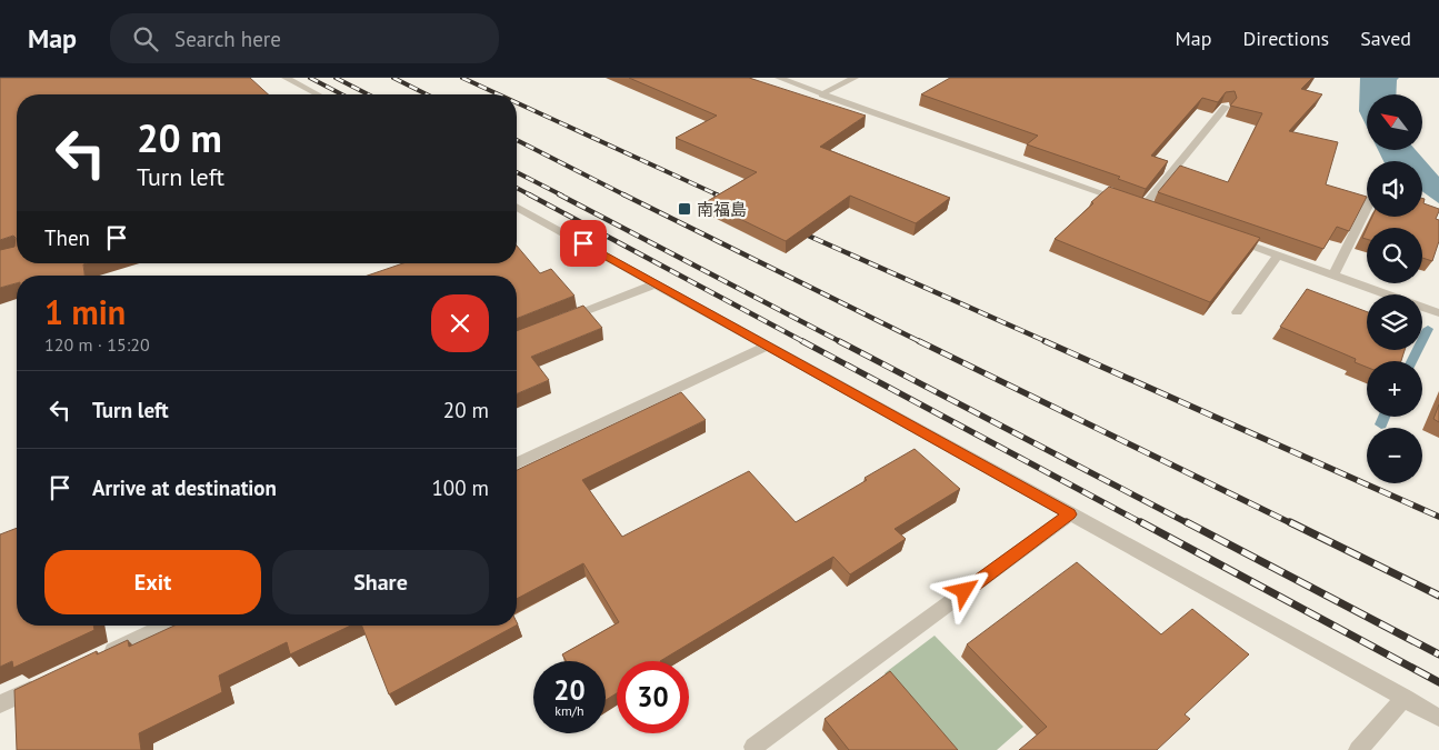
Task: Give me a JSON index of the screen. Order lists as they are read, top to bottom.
{
  "places": {
    "transit": ["南福島"]
  },
  "north": "top left",
  "page": {
    "header": "Map",
    "search": "Search here",
    "nav": ["Map", "Directions", "Saved"],
    "map_buttons": ["+", "−"],
    "turn": ["20 m", "Turn left"],
    "then": "Then",
    "heading": ["1 min", "120 m · 15:20"],
    "list": [
      {
        "name": "Turn left",
        "value": "20 m"
      },
      {
        "name": "Arrive at destination",
        "value": "100 m"
      }
    ],
    "buttons": ["Exit", "Share"],
    "speed": "20 km/h",
    "limit": "30"
  }
}
